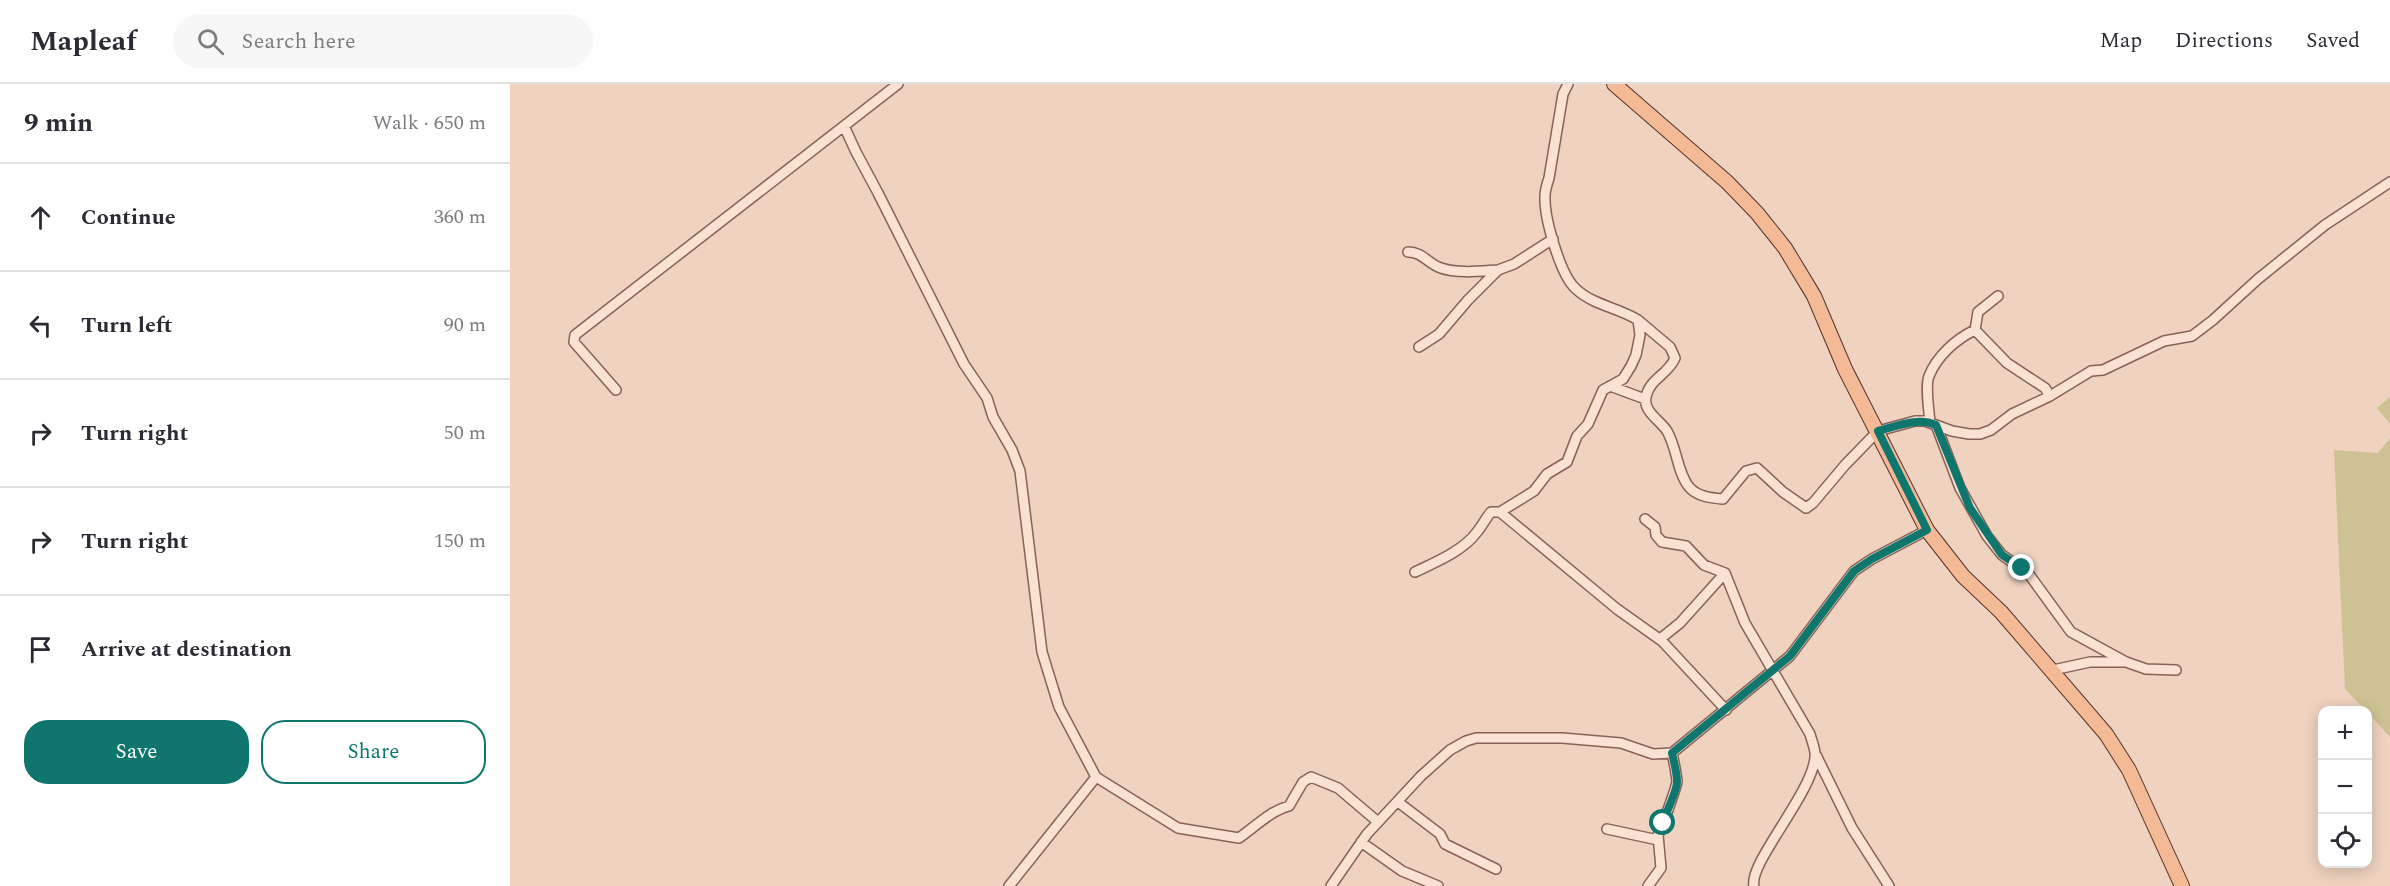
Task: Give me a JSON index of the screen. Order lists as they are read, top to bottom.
{
  "page": {
    "header": "Mapleaf",
    "search": "Search here",
    "nav": ["Map", "Directions", "Saved"],
    "heading": ["9 min", "Walk · 650 m"],
    "list": [
      ["Continue", "360 m"],
      ["Turn left", "90 m"],
      ["Turn right", "50 m"],
      ["Turn right", "150 m"],
      "Arrive at destination"
    ],
    "buttons": ["Save", "Share"],
    "map_buttons": ["+", "−"]
  }
}
